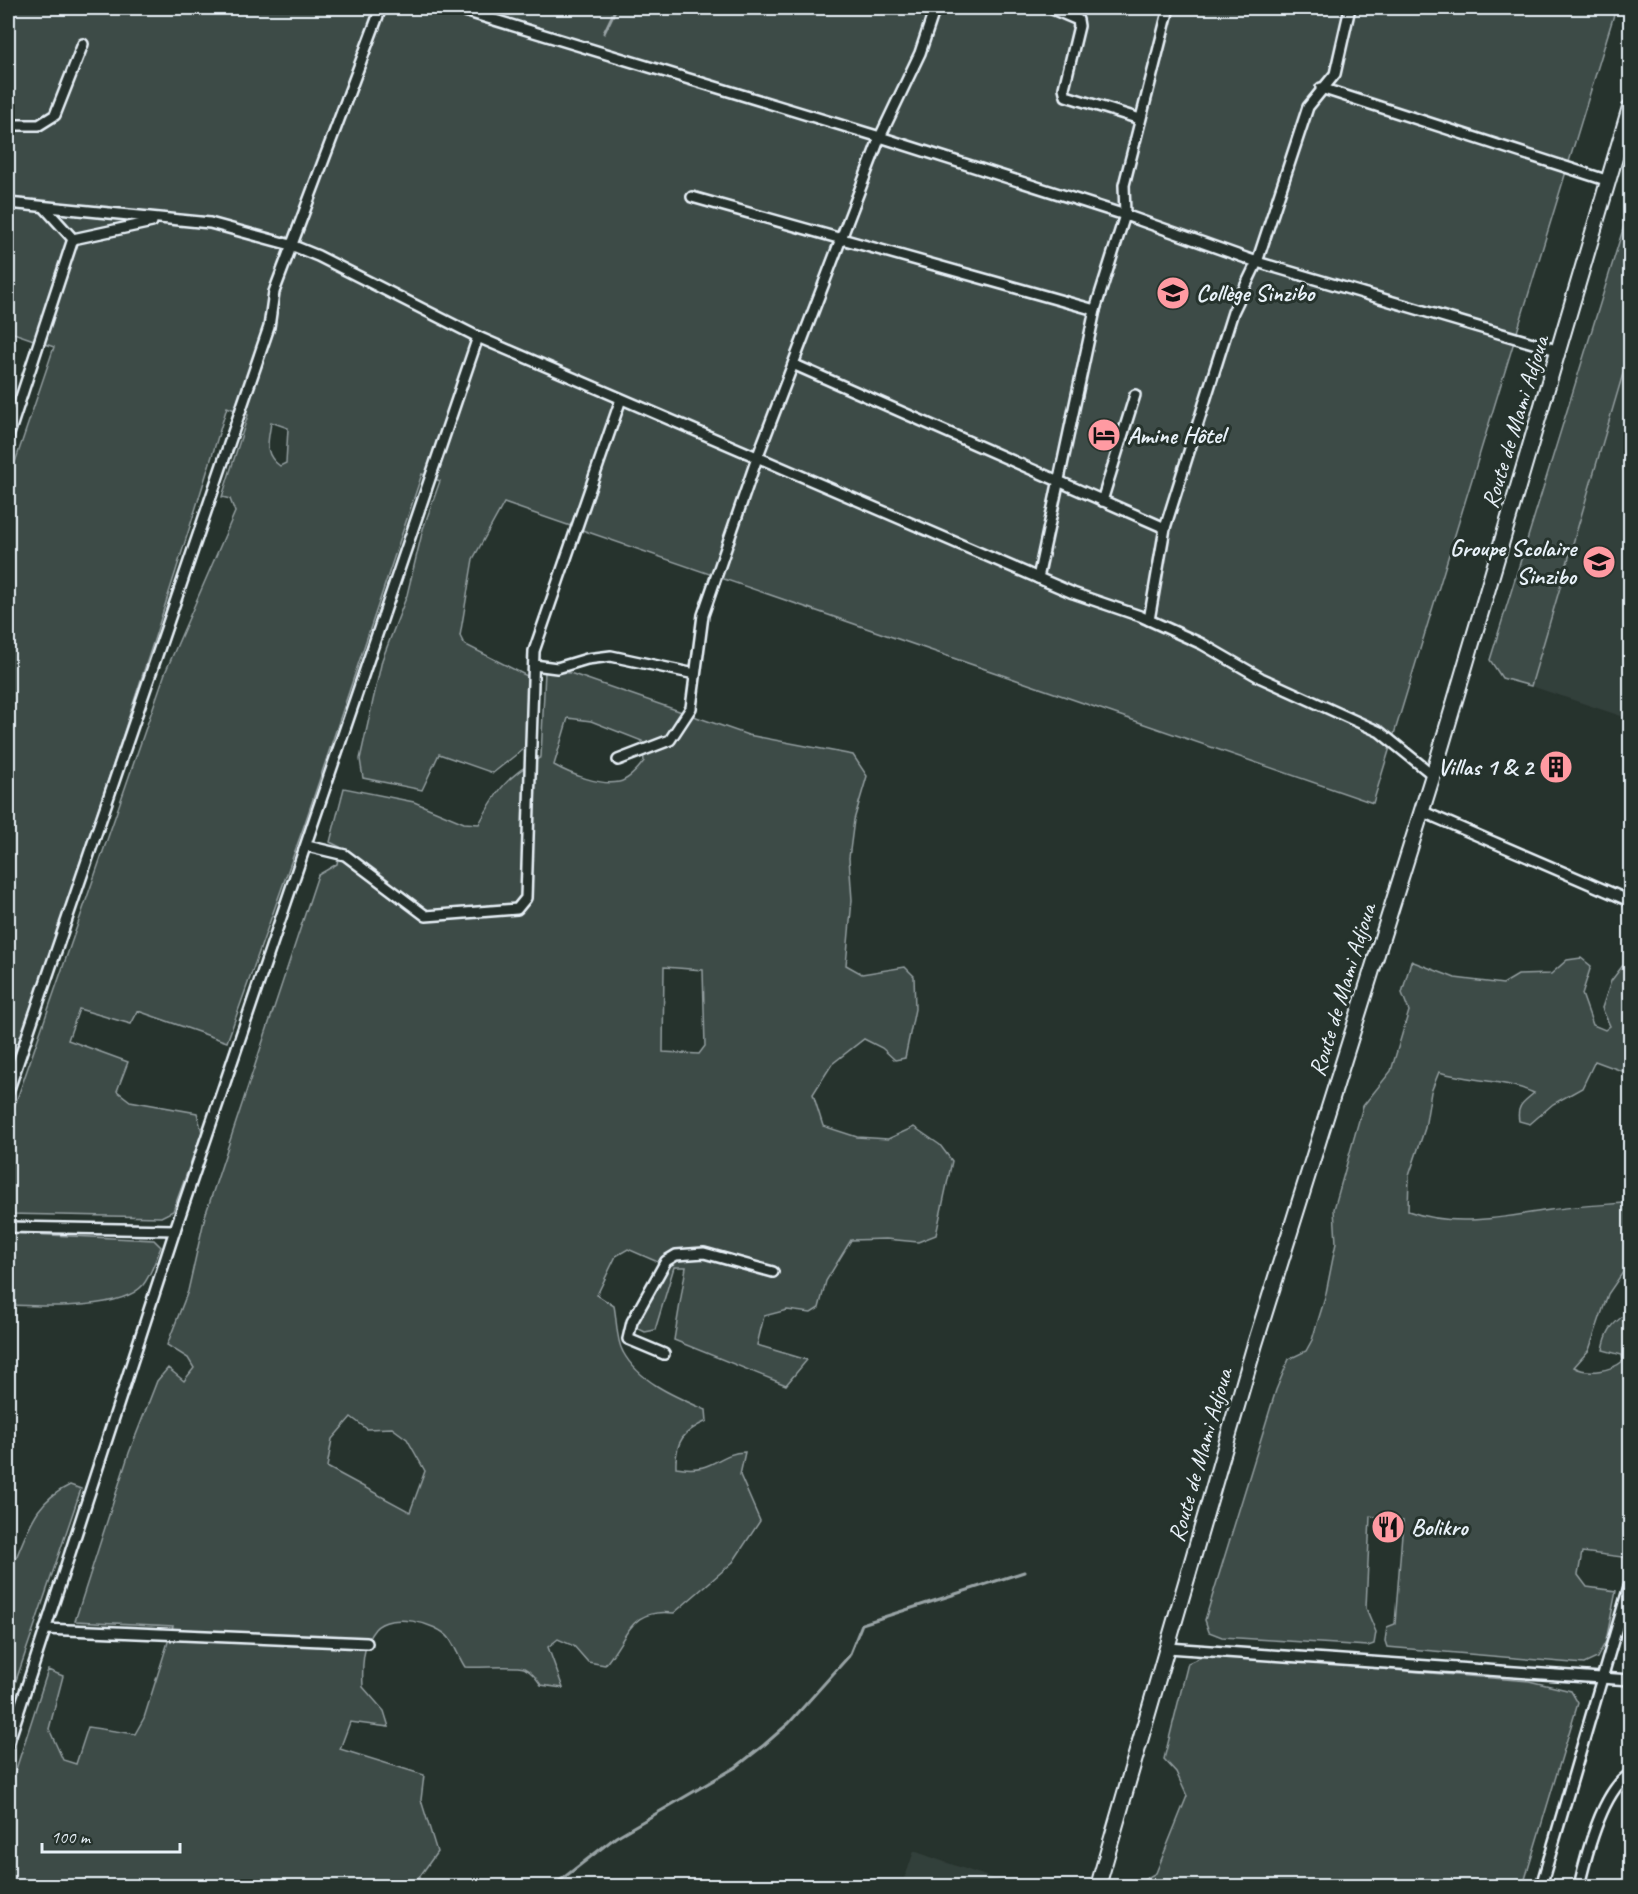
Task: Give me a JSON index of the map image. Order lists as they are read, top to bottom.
{
  "streets": {
    "street": ["Route de Mami Adjoua"]
  },
  "places": {
    "school or university": ["Collège Sinzibo", "Groupe Scolaire Sinzibo"],
    "hotel": ["Amine Hôtel"],
    "building": ["Villas 1 & 2"],
    "restaurant": ["Bolikro"]
  },
  "scale_bar": "100 m"
}
